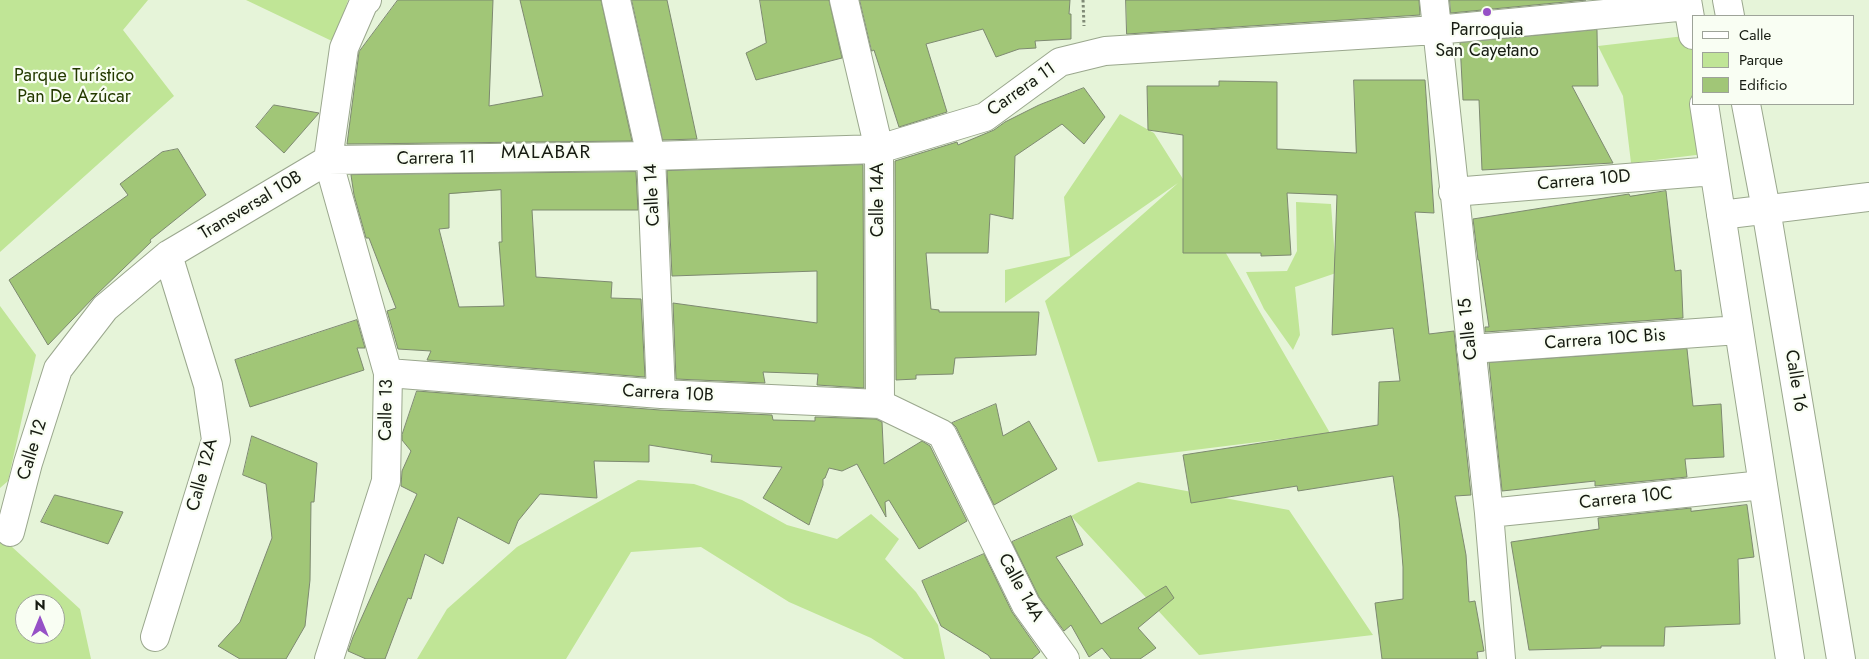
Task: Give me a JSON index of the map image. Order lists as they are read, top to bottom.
{
  "streets": {
    "street": [
      "Carrera 11",
      "Carrera 10D",
      "Calle 14",
      "Calle 14A",
      "Transversal 10B",
      "Calle 15",
      "Carrera 10C Bis",
      "Calle 16",
      "Carrera 10B",
      "Calle 13",
      "Calle 12",
      "Calle 12A",
      "Carrera 10C"
    ]
  },
  "crossings": [
    ["Carrera 11", "Calle 14"],
    ["Carrera 11", "Calle 14A"],
    ["Carrera 11", "Transversal 10B"],
    ["Carrera 11", "Calle 15"],
    ["Carrera 11", "Calle 13"],
    ["Carrera 10D", "Calle 15"],
    ["Calle 14", "Carrera 10B"],
    ["Calle 14A", "Carrera 10B"],
    ["Transversal 10B", "Calle 13"],
    ["Transversal 10B", "Calle 12"],
    ["Transversal 10B", "Calle 12A"],
    ["Calle 15", "Carrera 10C Bis"],
    ["Calle 15", "Carrera 10C"],
    ["Carrera 10B", "Calle 13"]
  ],
  "districts": ["MALABAR"],
  "parks": ["Parque Turístico Pan De Azúcar"],
  "places": ["Parroquia San Cayetano"],
  "legend": ["Calle", "Parque", "Edificio"],
  "north": "top"
}
